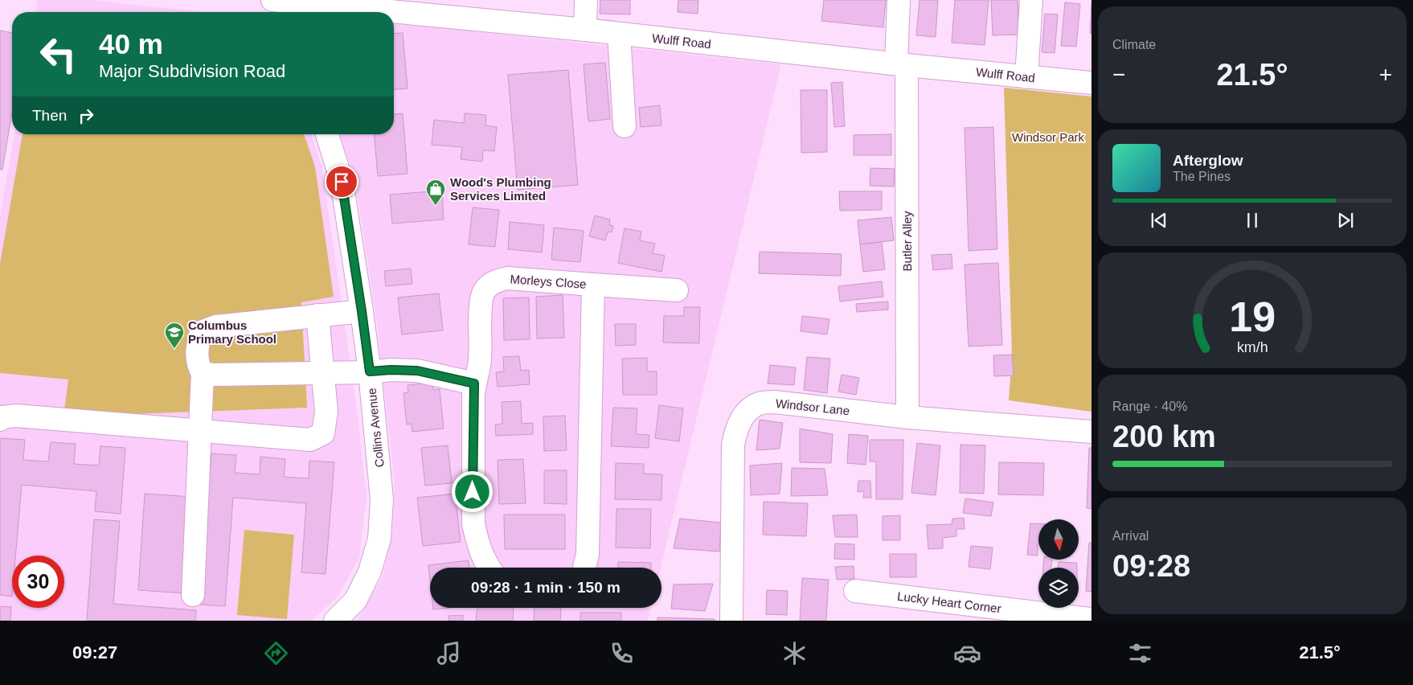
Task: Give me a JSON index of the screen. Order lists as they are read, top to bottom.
{
  "streets": {
    "street": [
      "Wulff Road",
      "Butler Alley",
      "Morleys Close",
      "Windsor Lane",
      "Collins Avenue",
      "Lucky Heart Corner"
    ]
  },
  "crossings": [
    ["Wulff Road", "Butler Alley"],
    ["Butler Alley", "Windsor Lane"]
  ],
  "parks": ["Windsor Park"],
  "places": {
    "shop": ["Wood's Plumbing Services Limited"],
    "school or university": ["Columbus Primary School"]
  },
  "north": "bottom",
  "page": {
    "tile": [
      "Climate",
      ["Range · 40%", "200 km"],
      ["Arrival", "09:28"]
    ],
    "turn": ["40 m", "Major Subdivision Road"],
    "heat": ["−", "21.5°", "+"],
    "then": "Then",
    "song": ["Afterglow", "The Pines"],
    "limit": "30",
    "trip": "09:28 · 1 min · 150 m",
    "tabs": ["09:27", "21.5°"],
    "gauge": ["19", "km/h"]
  }
}
